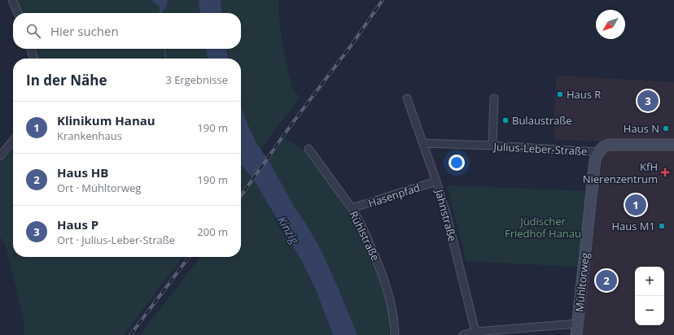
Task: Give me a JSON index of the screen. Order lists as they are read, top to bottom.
{
  "streets": {
    "street": [
      "Julius-Leber-Straße",
      "Hasenpfad",
      "Jahnstraße",
      "Rühlstraße",
      "Mühltorweg"
    ]
  },
  "crossings": [
    ["Julius-Leber-Straße", "Jahnstraße"],
    ["Julius-Leber-Straße", "Mühltorweg"],
    ["Hasenpfad", "Jahnstraße"],
    ["Hasenpfad", "Rühlstraße"]
  ],
  "water": ["Kinzig"],
  "parks": ["Jüdischer Friedhof Hanau"],
  "places": {
    "other": [
      "Haus R",
      "Bulaustraße",
      "Haus N",
      "Haus M1"
    ],
    "health": ["KfH Nierenzentrum"]
  },
  "north": "bottom left",
  "page": {
    "search": "Hier suchen",
    "heading": ["In der Nähe", "3 Ergebnisse"],
    "pins": ["3", "1", "2"],
    "list": [
      {
        "mark": "1",
        "name": "Klinikum Hanau",
        "note": "Krankenhaus",
        "value": "190 m"
      },
      {
        "mark": "2",
        "name": "Haus HB",
        "note": "Ort · Mühltorweg",
        "value": "190 m"
      },
      {
        "mark": "3",
        "name": "Haus P",
        "note": "Ort · Julius-Leber-Straße",
        "value": "200 m"
      }
    ],
    "map_buttons": ["+", "−"]
  }
}
